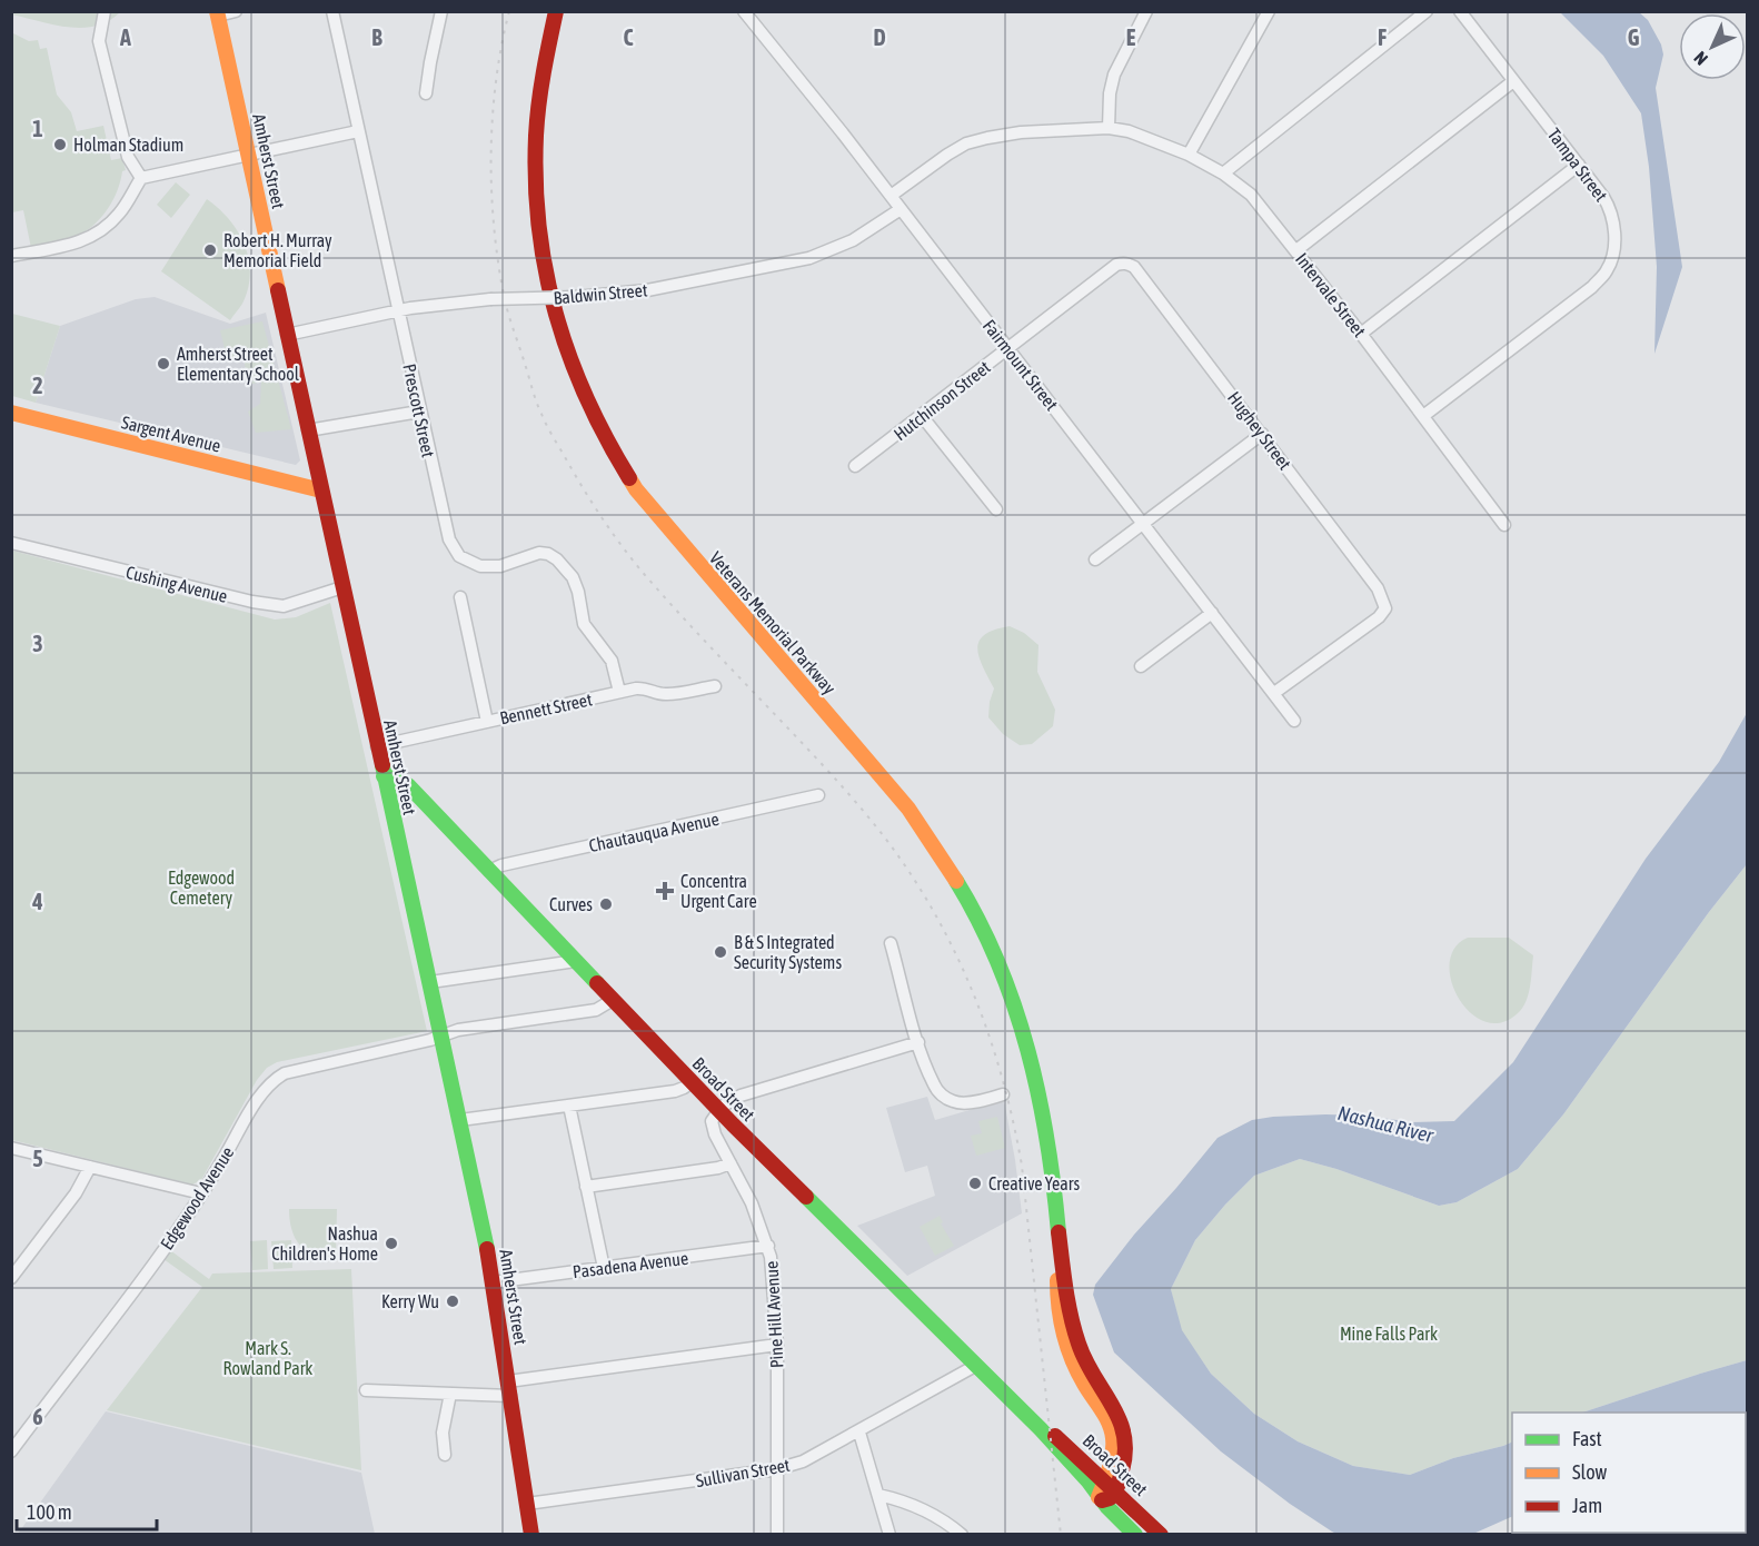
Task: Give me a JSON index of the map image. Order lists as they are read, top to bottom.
{
  "streets": {
    "main road": [
      "Amherst Street",
      "Sargent Avenue",
      "Veterans Memorial Parkway",
      "Broad Street"
    ],
    "street": [
      "Tampa Street",
      "Baldwin Street",
      "Intervale Street",
      "Fairmount Street",
      "Hutchinson Street",
      "Prescott Street",
      "Hughey Street",
      "Cushing Avenue",
      "Bennett Street",
      "Chautauqua Avenue",
      "Edgewood Avenue",
      "Pasadena Avenue",
      "Pine Hill Avenue",
      "Sullivan Street"
    ]
  },
  "crossings": [
    ["Amherst Street", "Baldwin Street"],
    ["Amherst Street", "Sargent Avenue"],
    ["Amherst Street", "Cushing Avenue"],
    ["Amherst Street", "Bennett Street"],
    ["Amherst Street", "Broad Street"],
    ["Amherst Street", "Edgewood Avenue"],
    ["Amherst Street", "Pasadena Avenue"],
    ["Amherst Street", "Sullivan Street"],
    ["Tampa Street", "Intervale Street"],
    ["Baldwin Street", "Fairmount Street"],
    ["Baldwin Street", "Prescott Street"],
    ["Intervale Street", "Fairmount Street"],
    ["Fairmount Street", "Hutchinson Street"],
    ["Fairmount Street", "Hughey Street"],
    ["Hutchinson Street", "Hughey Street"],
    ["Prescott Street", "Bennett Street"],
    ["Veterans Memorial Parkway", "Broad Street"],
    ["Chautauqua Avenue", "Broad Street"],
    ["Broad Street", "Edgewood Avenue"],
    ["Broad Street", "Pine Hill Avenue"],
    ["Broad Street", "Sullivan Street"],
    ["Pasadena Avenue", "Pine Hill Avenue"],
    ["Pine Hill Avenue", "Sullivan Street"]
  ],
  "water": ["Nashua River"],
  "parks": ["Edgewood Cemetery", "Mine Falls Park", "Mark S. Rowland Park"],
  "places": {
    "other": [
      "Holman Stadium",
      "Robert H. Murray Memorial Field",
      "Amherst Street Elementary School",
      "Curves",
      "B & S Integrated Security Systems",
      "Creative Years",
      "Nashua Children's Home",
      "Kerry Wu"
    ],
    "health": ["Concentra Urgent Care"]
  },
  "legend": ["Fast", "Slow", "Jam"],
  "scale_bar": "100 m",
  "north": "bottom left",
  "grid": {
    "columns": [
      "A",
      "B",
      "C",
      "D",
      "E",
      "F",
      "G"
    ],
    "rows": [
      "1",
      "2",
      "3",
      "4",
      "5",
      "6"
    ]
  }
}
